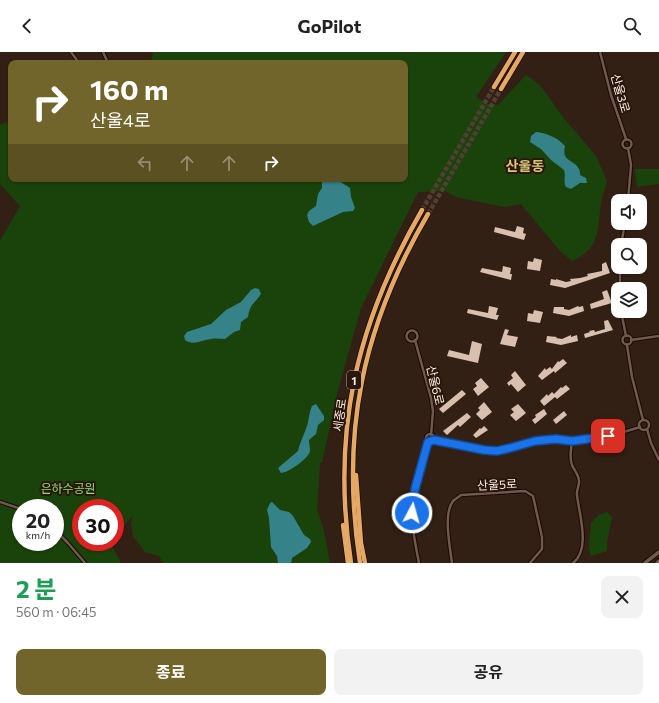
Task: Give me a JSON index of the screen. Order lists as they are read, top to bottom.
{
  "streets": {
    "highway": ["1", "세종로"],
    "street": ["산울3로", "산울6로", "산울5로"]
  },
  "districts": ["산울동"],
  "parks": ["은하수공원"],
  "page": {
    "header": "GoPilot",
    "turn": ["160 m", "산울4로"],
    "speed": "20 km/h",
    "limit": "30",
    "heading": ["2 분", "560 m · 06:45"],
    "buttons": ["종료", "공유"]
  }
}
